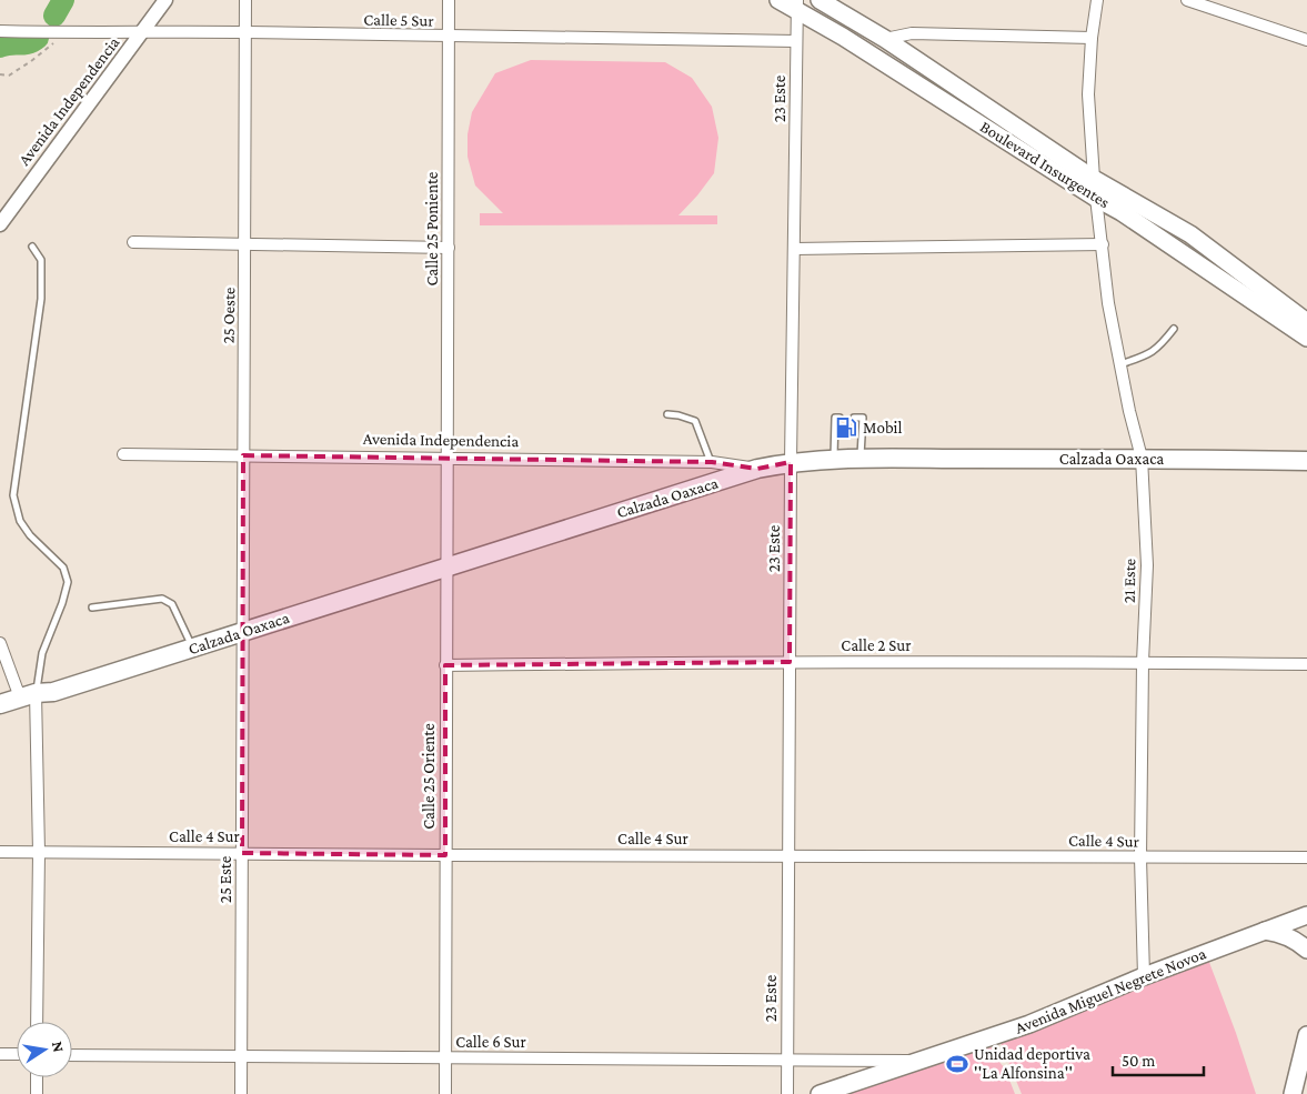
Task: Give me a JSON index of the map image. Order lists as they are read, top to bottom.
{
  "streets": {
    "main road": ["Boulevard Insurgentes", "Calzada Oaxaca", "Avenida Miguel Negrete Novoa"],
    "street": [
      "Calle 5 Sur",
      "23 Este",
      "Avenida Independencia",
      "Calle 25 Poniente",
      "25 Oeste",
      "21 Este",
      "Calle 2 Sur",
      "Calle 25 Oriente",
      "Calle 4 Sur",
      "25 Este",
      "Calle 6 Sur"
    ]
  },
  "crossings": [
    ["Calle 5 Sur", "23 Este"],
    ["Calle 5 Sur", "Avenida Independencia"],
    ["Calle 5 Sur", "Calle 25 Poniente"],
    ["Calle 5 Sur", "25 Oeste"],
    ["23 Este", "Boulevard Insurgentes"],
    ["23 Este", "Calzada Oaxaca"],
    ["23 Este", "Calle 2 Sur"],
    ["23 Este", "Calle 4 Sur"],
    ["23 Este", "Calle 6 Sur"],
    ["Avenida Independencia", "Calle 25 Poniente"],
    ["Avenida Independencia", "25 Oeste"],
    ["Avenida Independencia", "Calzada Oaxaca"],
    ["Avenida Independencia", "Calle 25 Oriente"],
    ["Boulevard Insurgentes", "21 Este"],
    ["Calle 25 Poniente", "Calle 25 Oriente"],
    ["25 Oeste", "Calzada Oaxaca"],
    ["25 Oeste", "25 Este"],
    ["Calzada Oaxaca", "21 Este"],
    ["Calzada Oaxaca", "Calle 25 Oriente"],
    ["Calzada Oaxaca", "25 Este"],
    ["21 Este", "Calle 2 Sur"],
    ["21 Este", "Calle 4 Sur"],
    ["21 Este", "Avenida Miguel Negrete Novoa"],
    ["Calle 2 Sur", "Calle 25 Oriente"],
    ["Calle 25 Oriente", "Calle 4 Sur"],
    ["Calle 25 Oriente", "Calle 6 Sur"],
    ["Calle 4 Sur", "25 Este"],
    ["25 Este", "Calle 6 Sur"],
    ["Avenida Miguel Negrete Novoa", "Calle 6 Sur"]
  ],
  "places": {
    "fuel station": ["Mobil"],
    "sports": ["Unidad deportiva ''La Alfonsina''"]
  },
  "scale_bar": "50 m",
  "north": "right"
}
